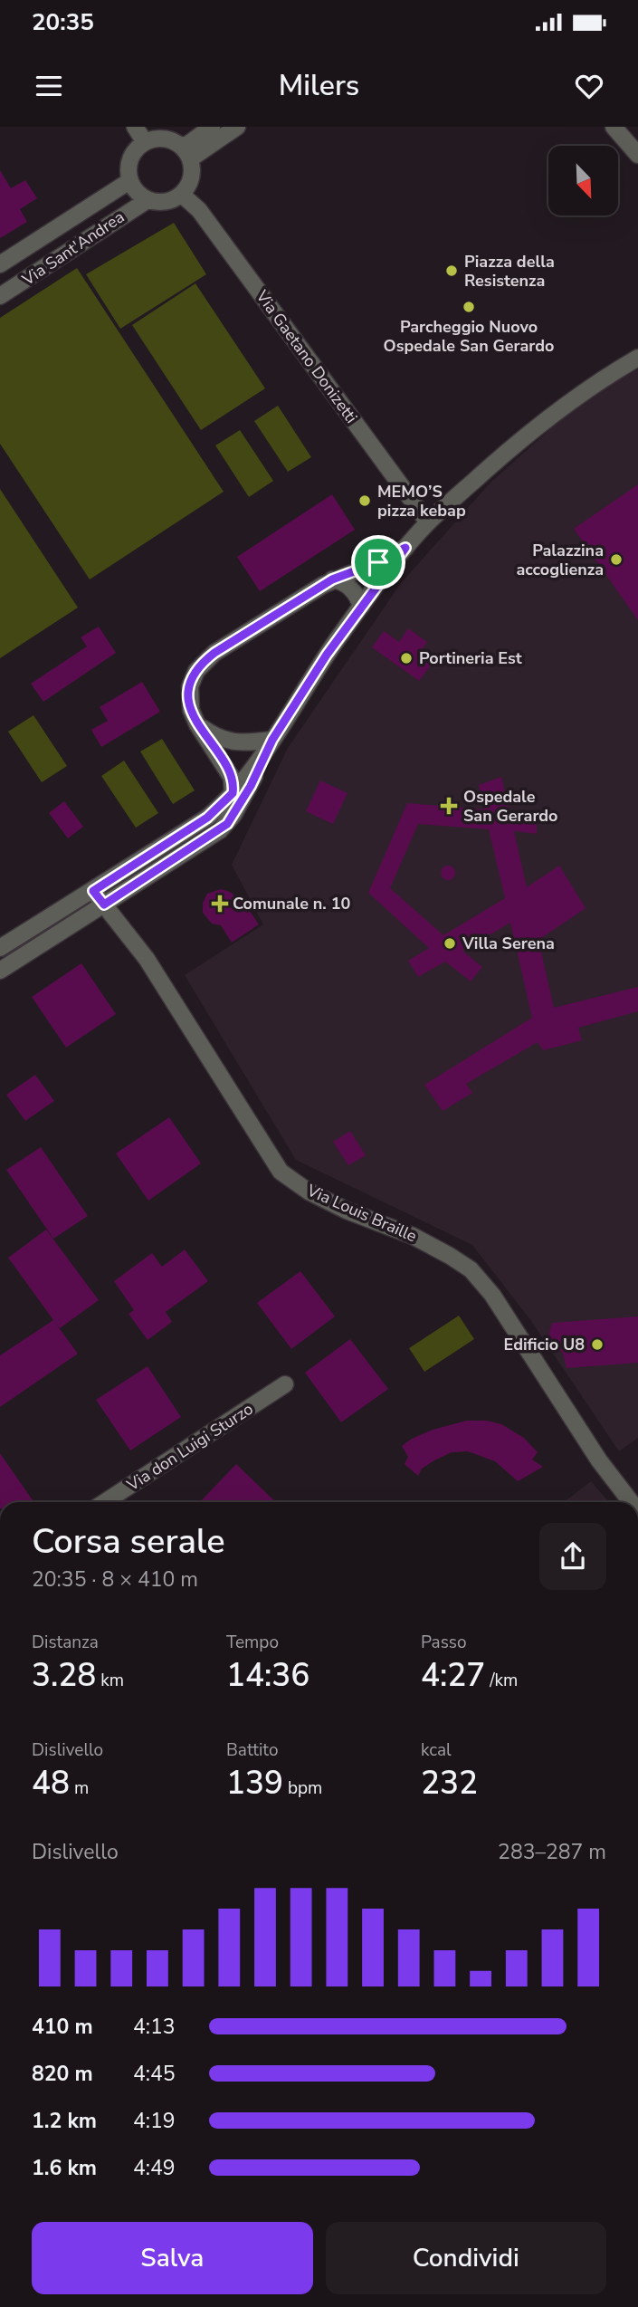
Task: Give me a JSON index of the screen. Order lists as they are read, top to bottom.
{
  "streets": {
    "street": [
      "Via Sant'Andrea",
      "Via Gaetano Donizetti",
      "Via Louis Braille",
      "Via don Luigi Sturzo"
    ]
  },
  "crossings": [
    ["Via Sant'Andrea", "Via Gaetano Donizetti"]
  ],
  "places": {
    "other": [
      "Piazza della Resistenza",
      "Parcheggio Nuovo Ospedale San Gerardo",
      "MEMO’S pizza kebap",
      "Palazzina accoglienza",
      "Portineria Est",
      "Villa Serena",
      "Edificio U8"
    ],
    "health": ["Ospedale San Gerardo", "Comunale n. 10"]
  },
  "north": "bottom right",
  "page": {
    "status": "20:35",
    "header": "Milers",
    "heading": ["Corsa serale", "20:35 · 8 × 410 m"],
    "stats": [
      ["Distanza", "3.28 km"],
      ["Tempo", "14:36"],
      ["Passo", "4:27 /km"],
      ["Dislivello", "48 m"],
      ["Battito", "139 bpm"],
      ["kcal", "232"]
    ],
    "chart": ["Dislivello", "283–287 m"],
    "list": [
      {
        "name": "410 m",
        "note": "4:13"
      },
      {
        "name": "820 m",
        "note": "4:45"
      },
      {
        "name": "1.2 km",
        "note": "4:19"
      },
      {
        "name": "1.6 km",
        "note": "4:49"
      }
    ],
    "buttons": ["Salva", "Condividi"]
  }
}
